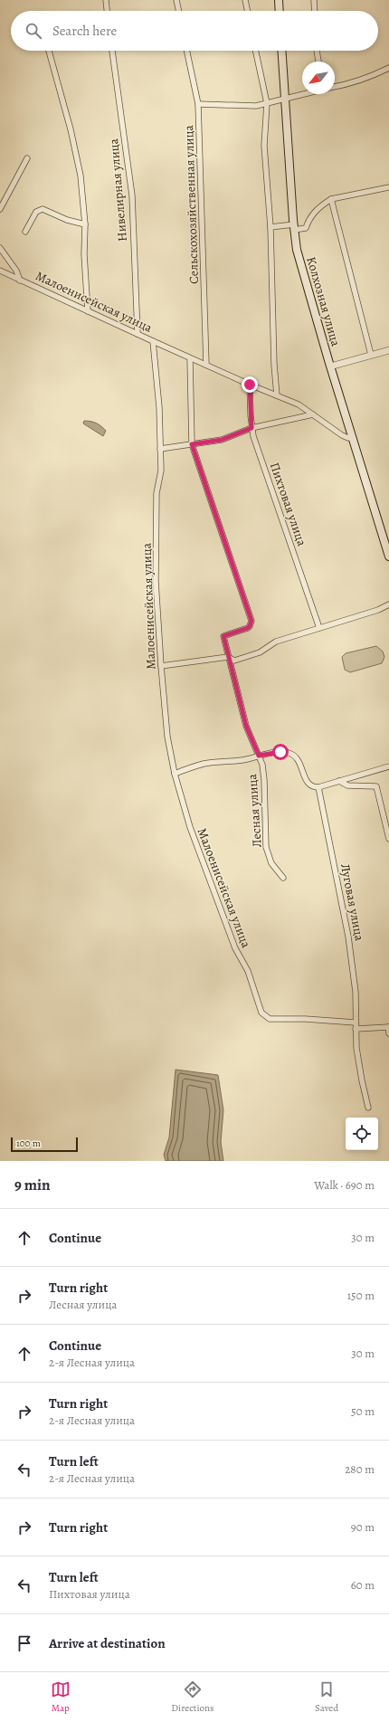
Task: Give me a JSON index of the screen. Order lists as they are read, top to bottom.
{
  "streets": {
    "main road": ["Колхозная улица"],
    "street": [
      "Нивелирная улица",
      "Сельскохозяйственная улица",
      "Малоенисейская улица",
      "Пихтовая улица",
      "Лесная улица",
      "Луговая улица"
    ]
  },
  "crossings": [
    ["Нивелирная улица", "Малоенисейская улица"],
    ["Малоенисейская улица", "Луговая улица"]
  ],
  "scale_bar": "100 m",
  "north": "bottom left",
  "page": {
    "search": "Search here",
    "scale": "100 m",
    "heading": ["9 min", "Walk · 690 m"],
    "list": [
      ["Continue", "30 m"],
      ["Turn right", "Лесная улица", "150 m"],
      ["Continue", "2-я Лесная улица", "30 m"],
      ["Turn right", "2-я Лесная улица", "50 m"],
      ["Turn left", "2-я Лесная улица", "280 m"],
      ["Turn right", "90 m"],
      ["Turn left", "Пихтовая улица", "60 m"],
      "Arrive at destination"
    ],
    "nav": ["Map", "Directions", "Saved"]
  }
}
